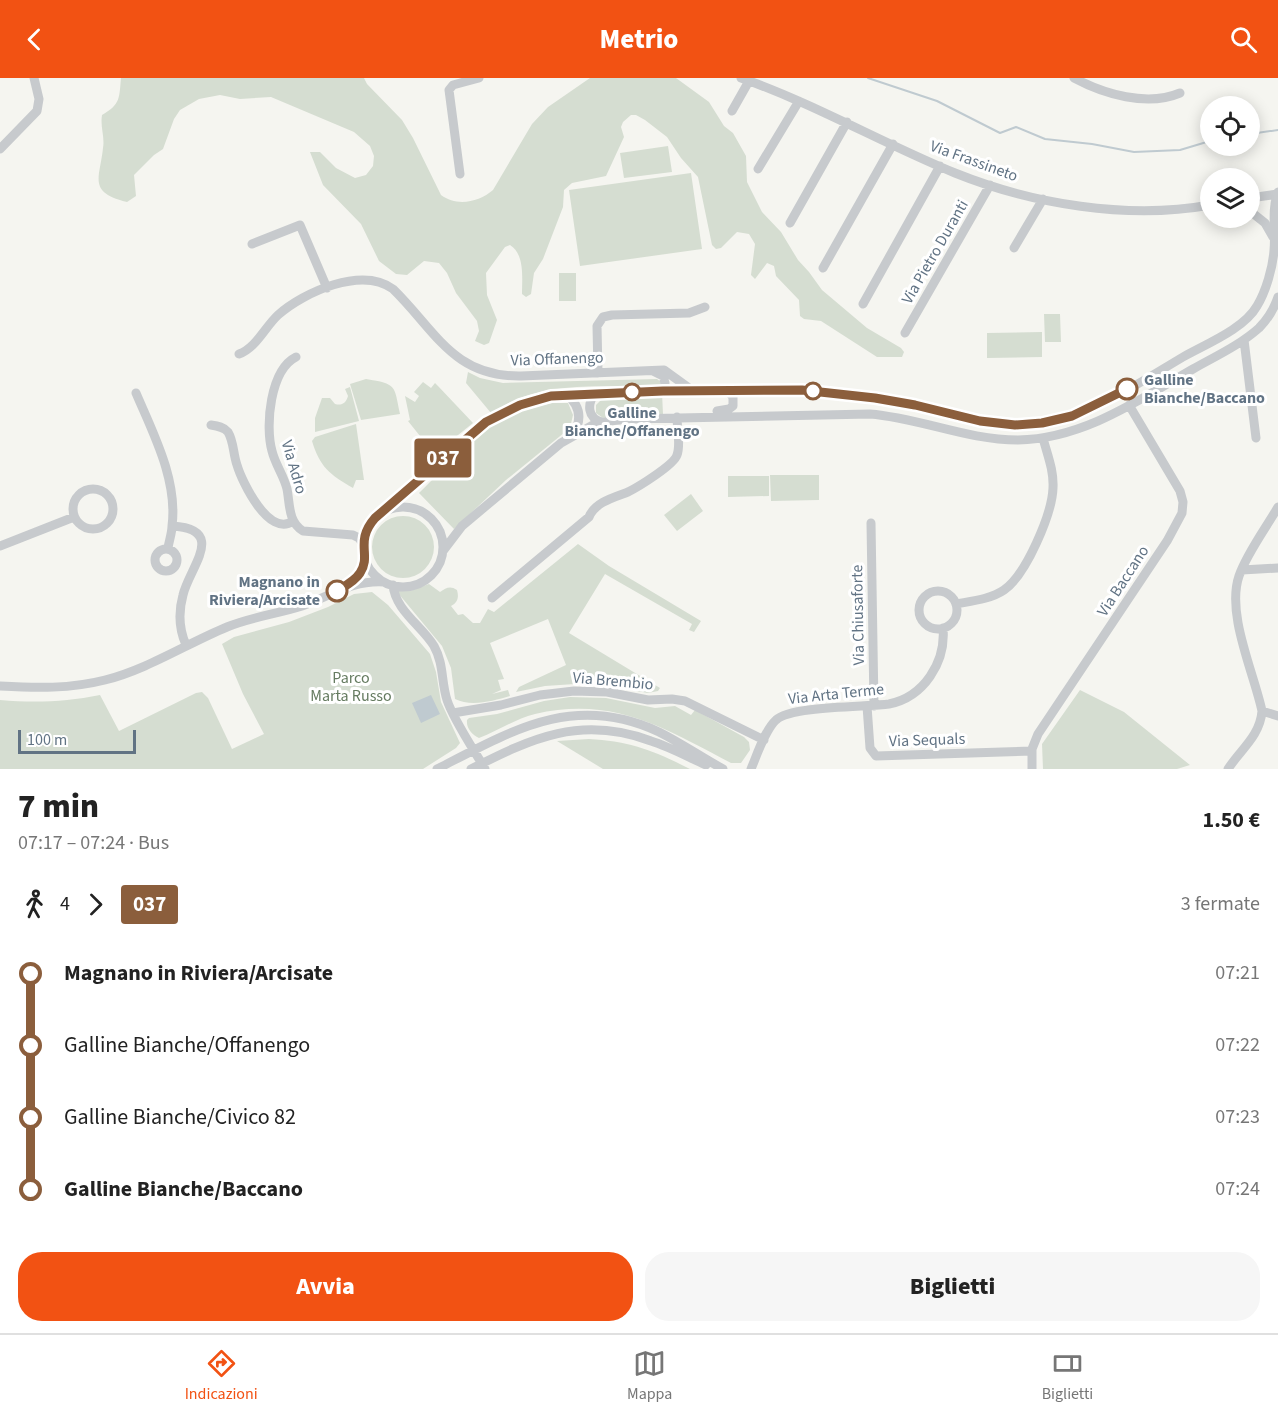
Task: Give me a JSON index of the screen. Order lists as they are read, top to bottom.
{
  "streets": {
    "street": [
      "Via Frassineto",
      "Via Pietro Duranti",
      "Via Offanengo",
      "Via Adro",
      "Via Baccano",
      "Via Chiusaforte",
      "Via Brembio",
      "Via Arta Terme",
      "Via Sequals"
    ]
  },
  "crossings": [
    ["Via Frassineto", "Via Pietro Duranti"],
    ["Via Baccano", "Via Sequals"],
    ["Via Chiusaforte", "Via Arta Terme"],
    ["Via Chiusaforte", "Via Sequals"],
    ["Via Brembio", "Via Arta Terme"],
    ["Via Arta Terme", "Via Sequals"]
  ],
  "parks": ["Parco Marta Russo"],
  "places": ["Galline Bianche/Baccano", "Galline Bianche/Offanengo", "Magnano in Riviera/Arcisate"],
  "lines": ["bus line 037"],
  "scale_bar": "100 m",
  "page": {
    "header": "Metrio",
    "on_map": "037",
    "scale": "100 m",
    "heading": ["7 min", "07:17 – 07:24 · Bus", "1.50 €"],
    "legs": ["4", "037", "3 fermate"],
    "list": [
      {
        "name": "Magnano in Riviera/Arcisate",
        "value": "07:21"
      },
      {
        "name": "Galline Bianche/Offanengo",
        "value": "07:22"
      },
      {
        "name": "Galline Bianche/Civico 82",
        "value": "07:23"
      },
      {
        "name": "Galline Bianche/Baccano",
        "value": "07:24"
      }
    ],
    "buttons": ["Avvia", "Biglietti"],
    "tabs": ["Indicazioni", "Mappa", "Biglietti"]
  }
}
